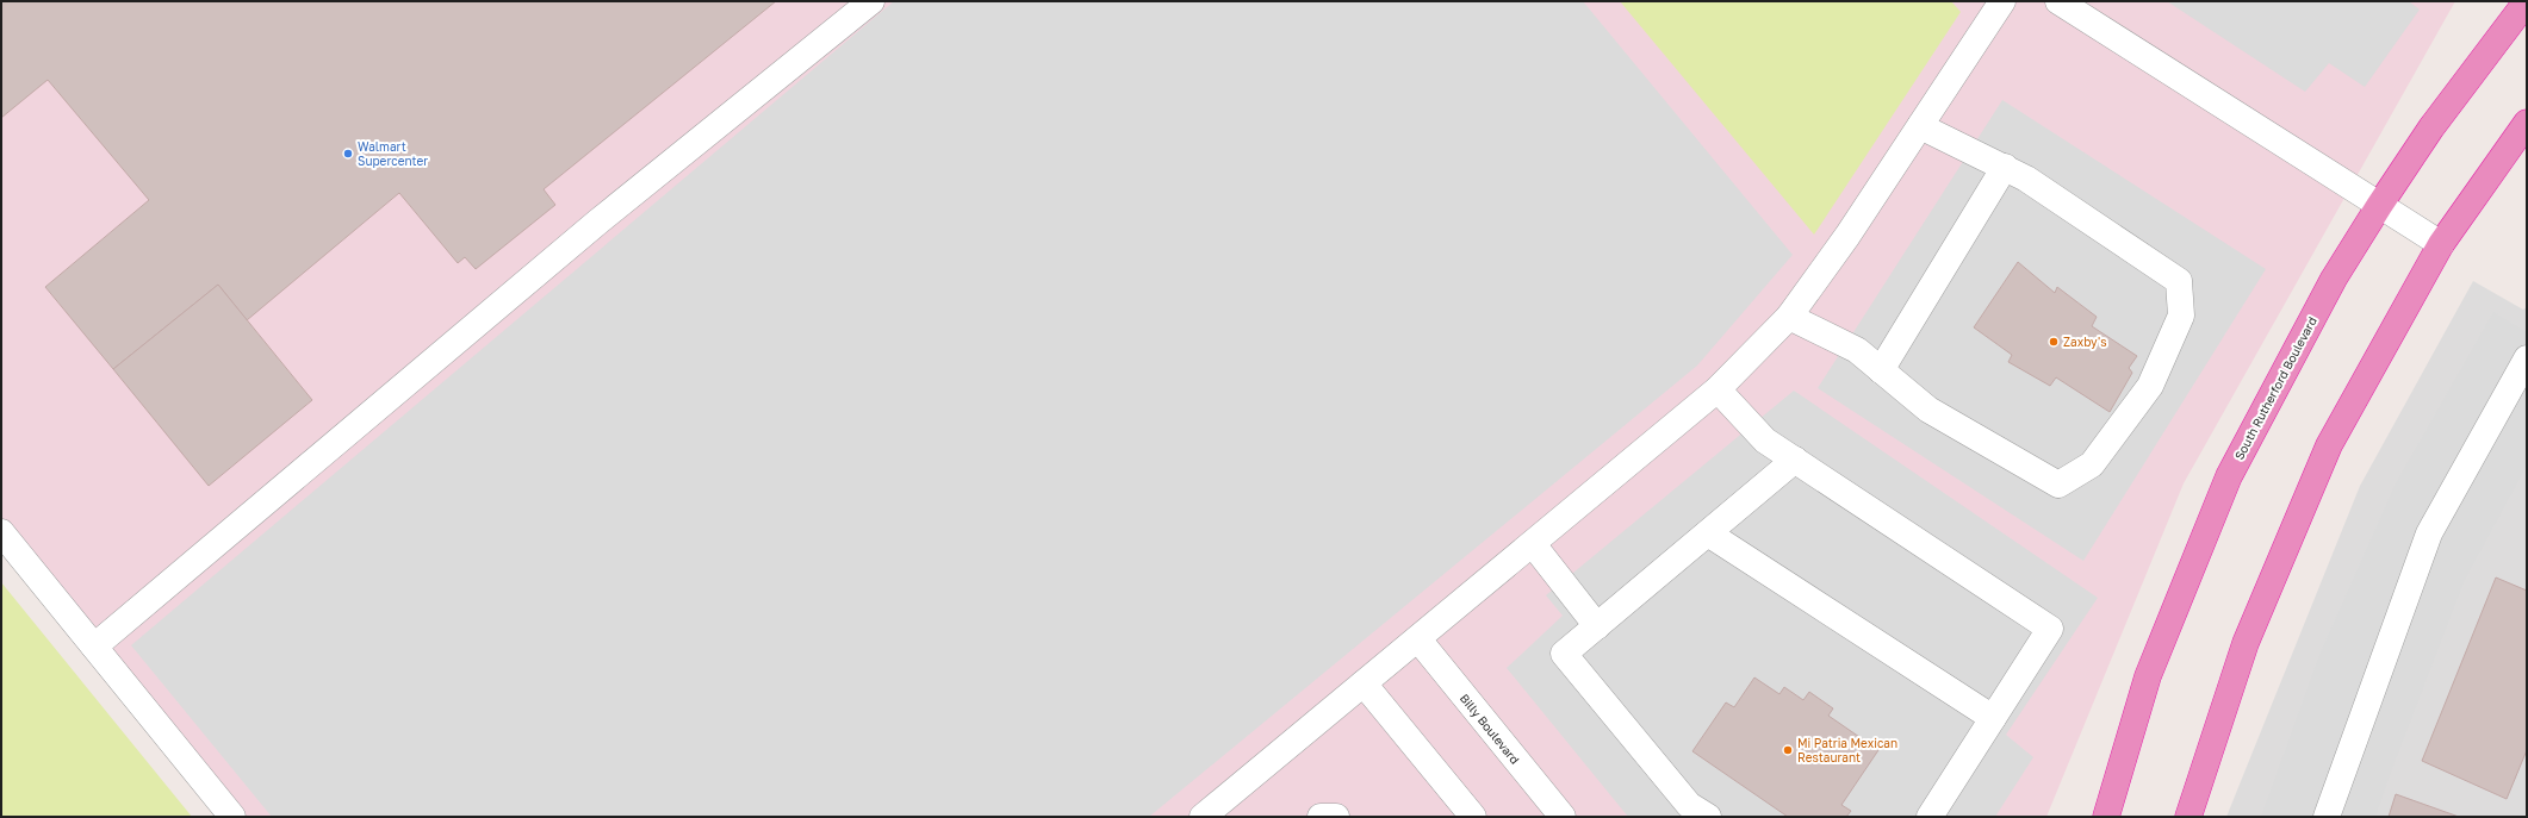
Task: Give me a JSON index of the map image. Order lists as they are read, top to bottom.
{
  "streets": {
    "highway": ["South Rutherford Boulevard"],
    "street": ["Billy Boulevard"]
  },
  "places": ["Walmart Supercenter", "Zaxby's", "Mi Patria Mexican Restaurant"]
}
